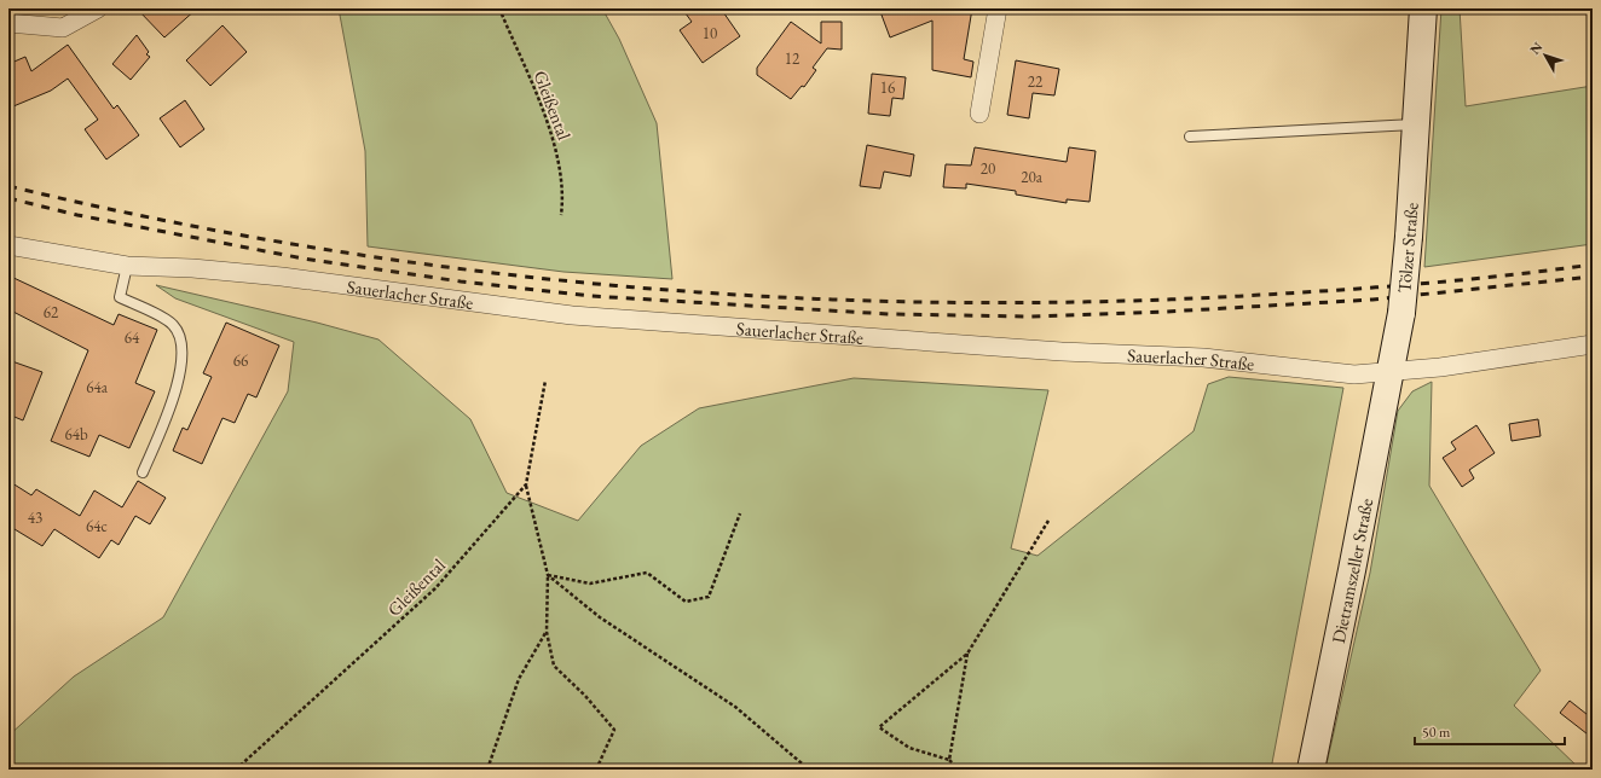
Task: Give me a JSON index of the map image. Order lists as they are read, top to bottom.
{
  "streets": {
    "main road": ["Tölzer Straße", "Dietramszeller Straße"],
    "street": ["Sauerlacher Straße"],
    "path": ["Gleißental"]
  },
  "crossings": [
    ["Tölzer Straße", "Sauerlacher Straße"],
    ["Tölzer Straße", "Dietramszeller Straße"],
    ["Sauerlacher Straße", "Dietramszeller Straße"]
  ],
  "house_numbers": [
    "10",
    "12",
    "22",
    "16",
    "20",
    "20a",
    "62",
    "64",
    "66",
    "64a",
    "64b",
    "43",
    "64c"
  ],
  "scale_bar": "50 m",
  "north": "top left"
}
